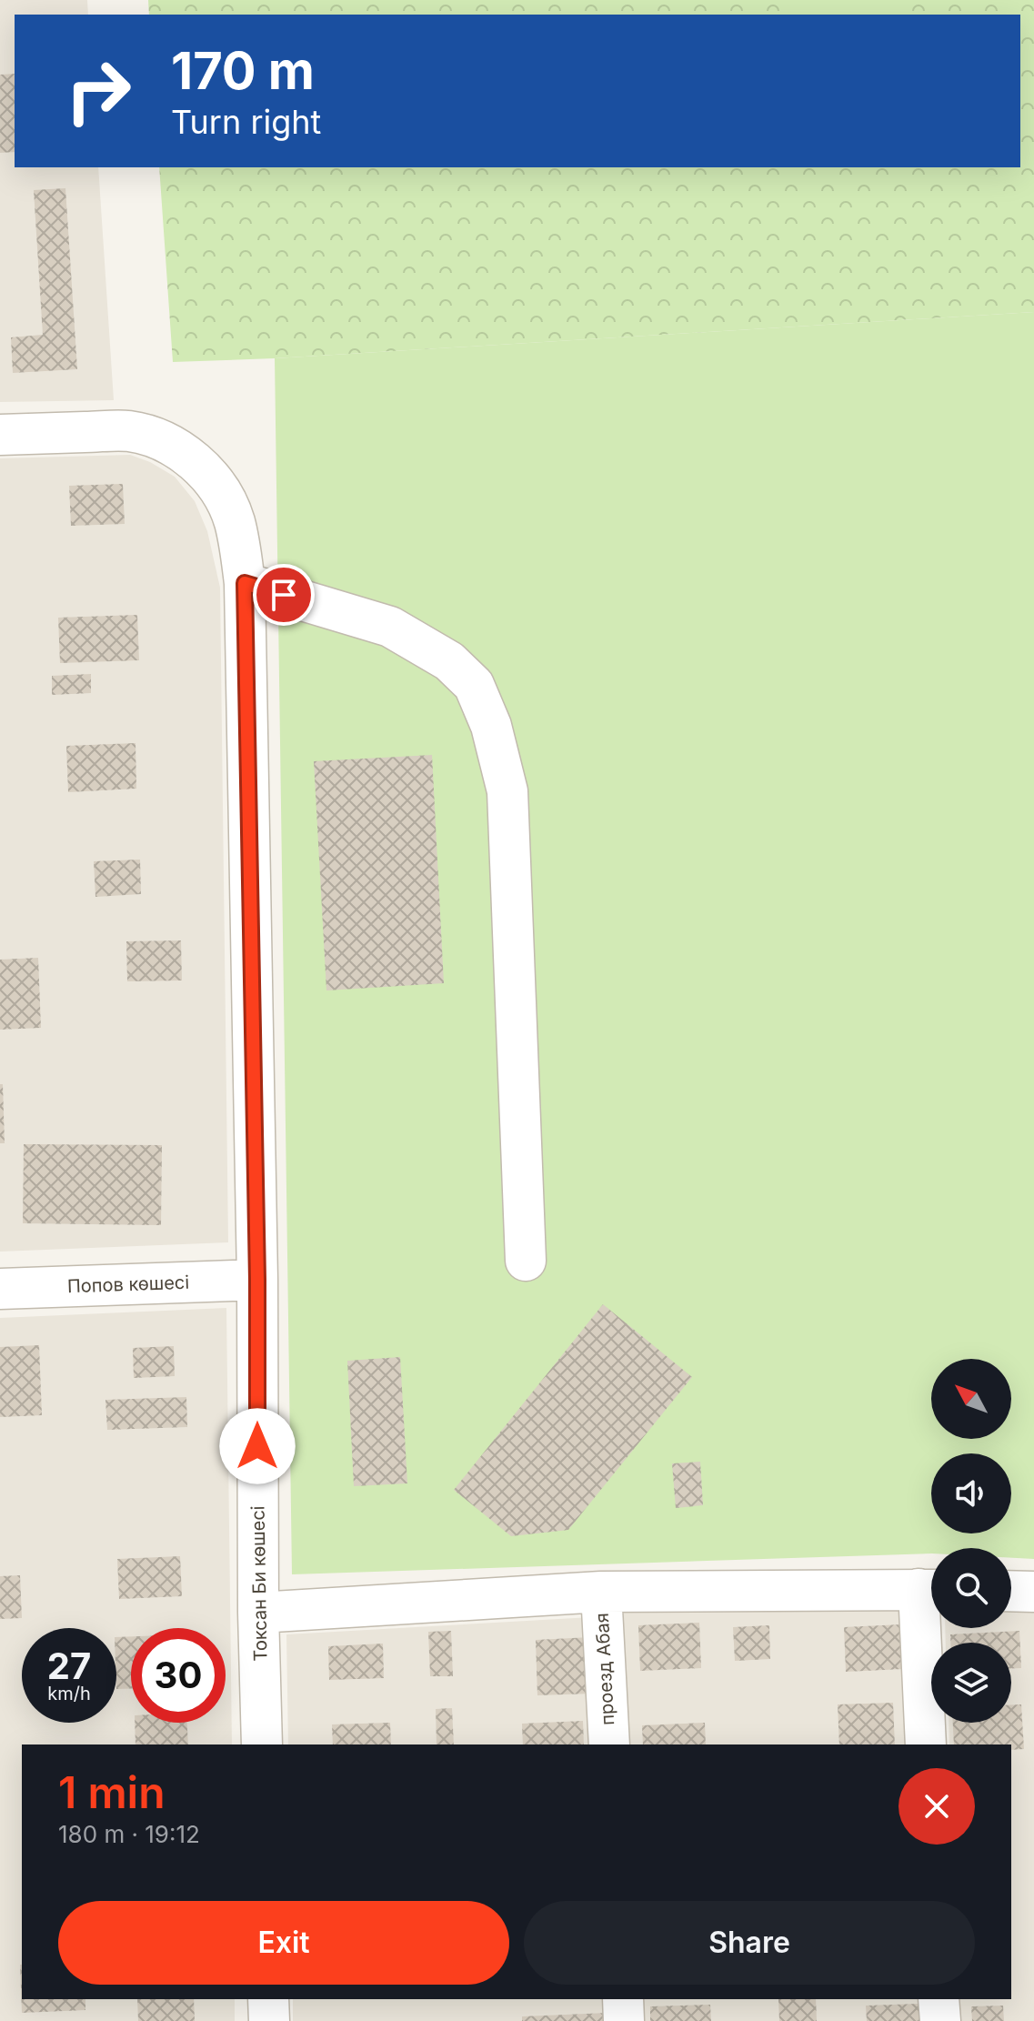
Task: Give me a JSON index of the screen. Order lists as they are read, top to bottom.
{
  "streets": {
    "street": ["Попов көшесі", "Токсан Би көшесі", "проезд Абая"]
  },
  "crossings": [
    ["Попов көшесі", "Токсан Би көшесі"]
  ],
  "north": "top left",
  "page": {
    "turn": ["170 m", "Turn right"],
    "speed": "27 km/h",
    "limit": "30",
    "heading": ["1 min", "180 m · 19:12"],
    "buttons": ["Exit", "Share"]
  }
}
